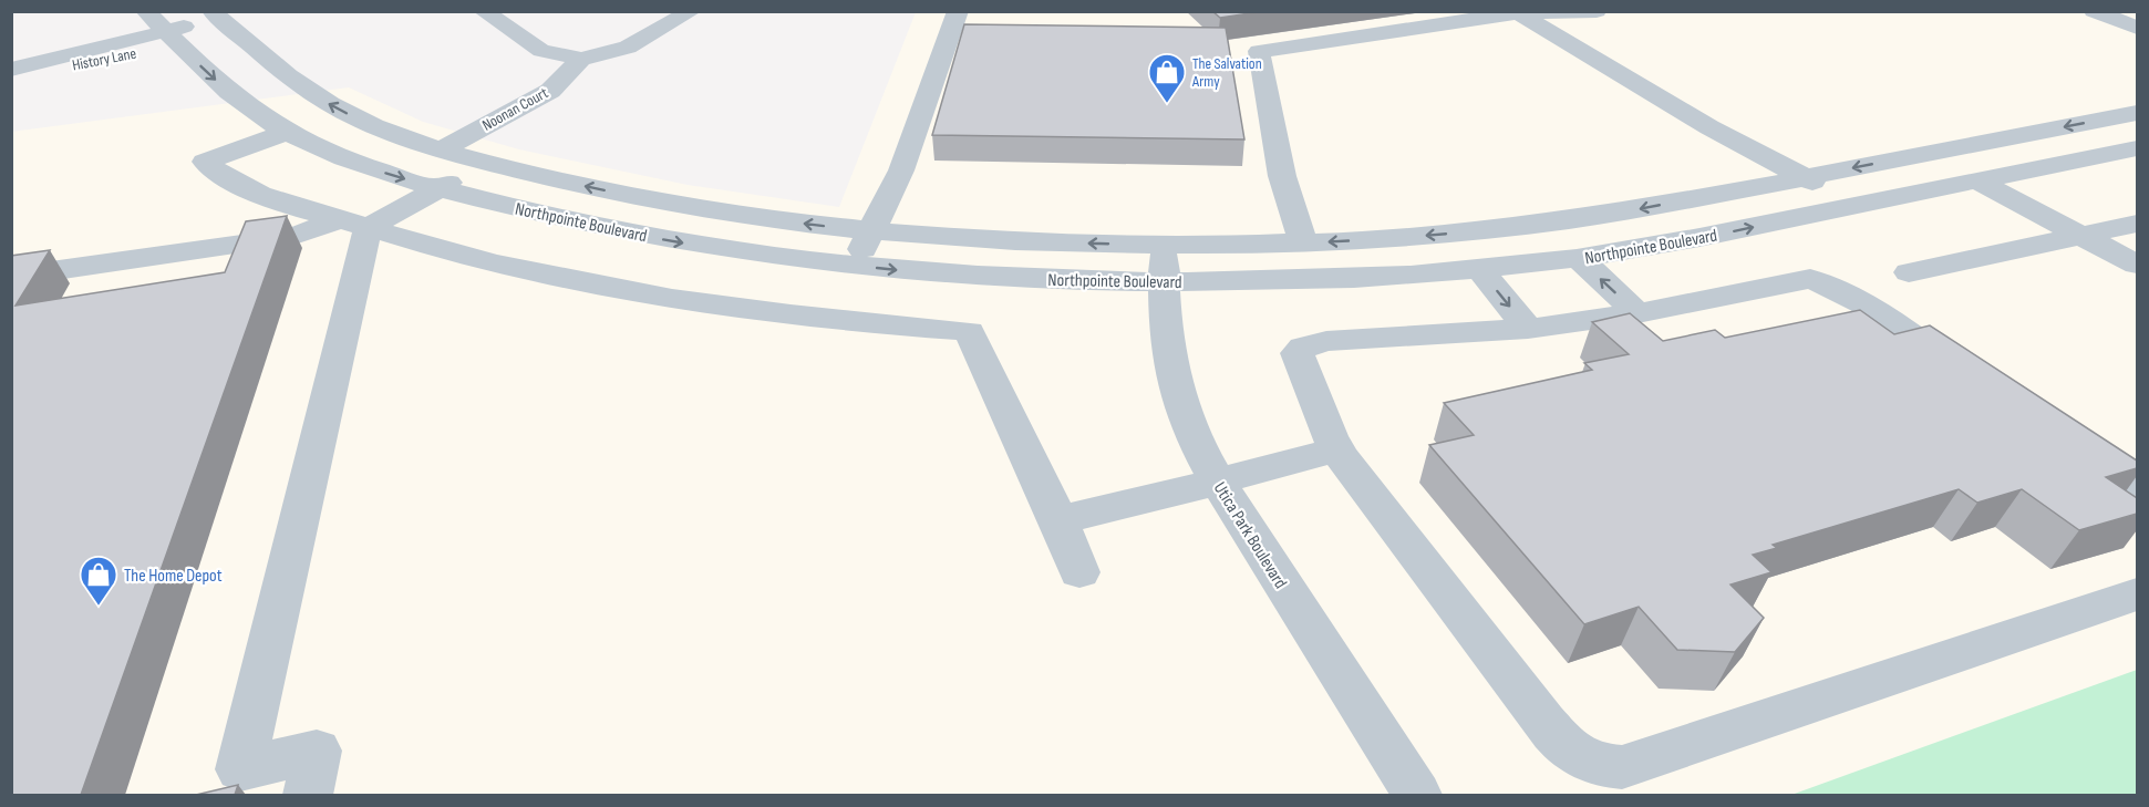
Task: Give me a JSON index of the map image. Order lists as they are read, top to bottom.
{
  "streets": {
    "street": [
      "History Lane",
      "Noonan Court",
      "Northpointe Boulevard",
      "Utica Park Boulevard"
    ]
  },
  "crossings": [
    ["History Lane", "Northpointe Boulevard"],
    ["Noonan Court", "Northpointe Boulevard"],
    ["Northpointe Boulevard", "Utica Park Boulevard"]
  ],
  "places": {
    "shop": ["The Salvation Army", "The Home Depot"]
  }
}
